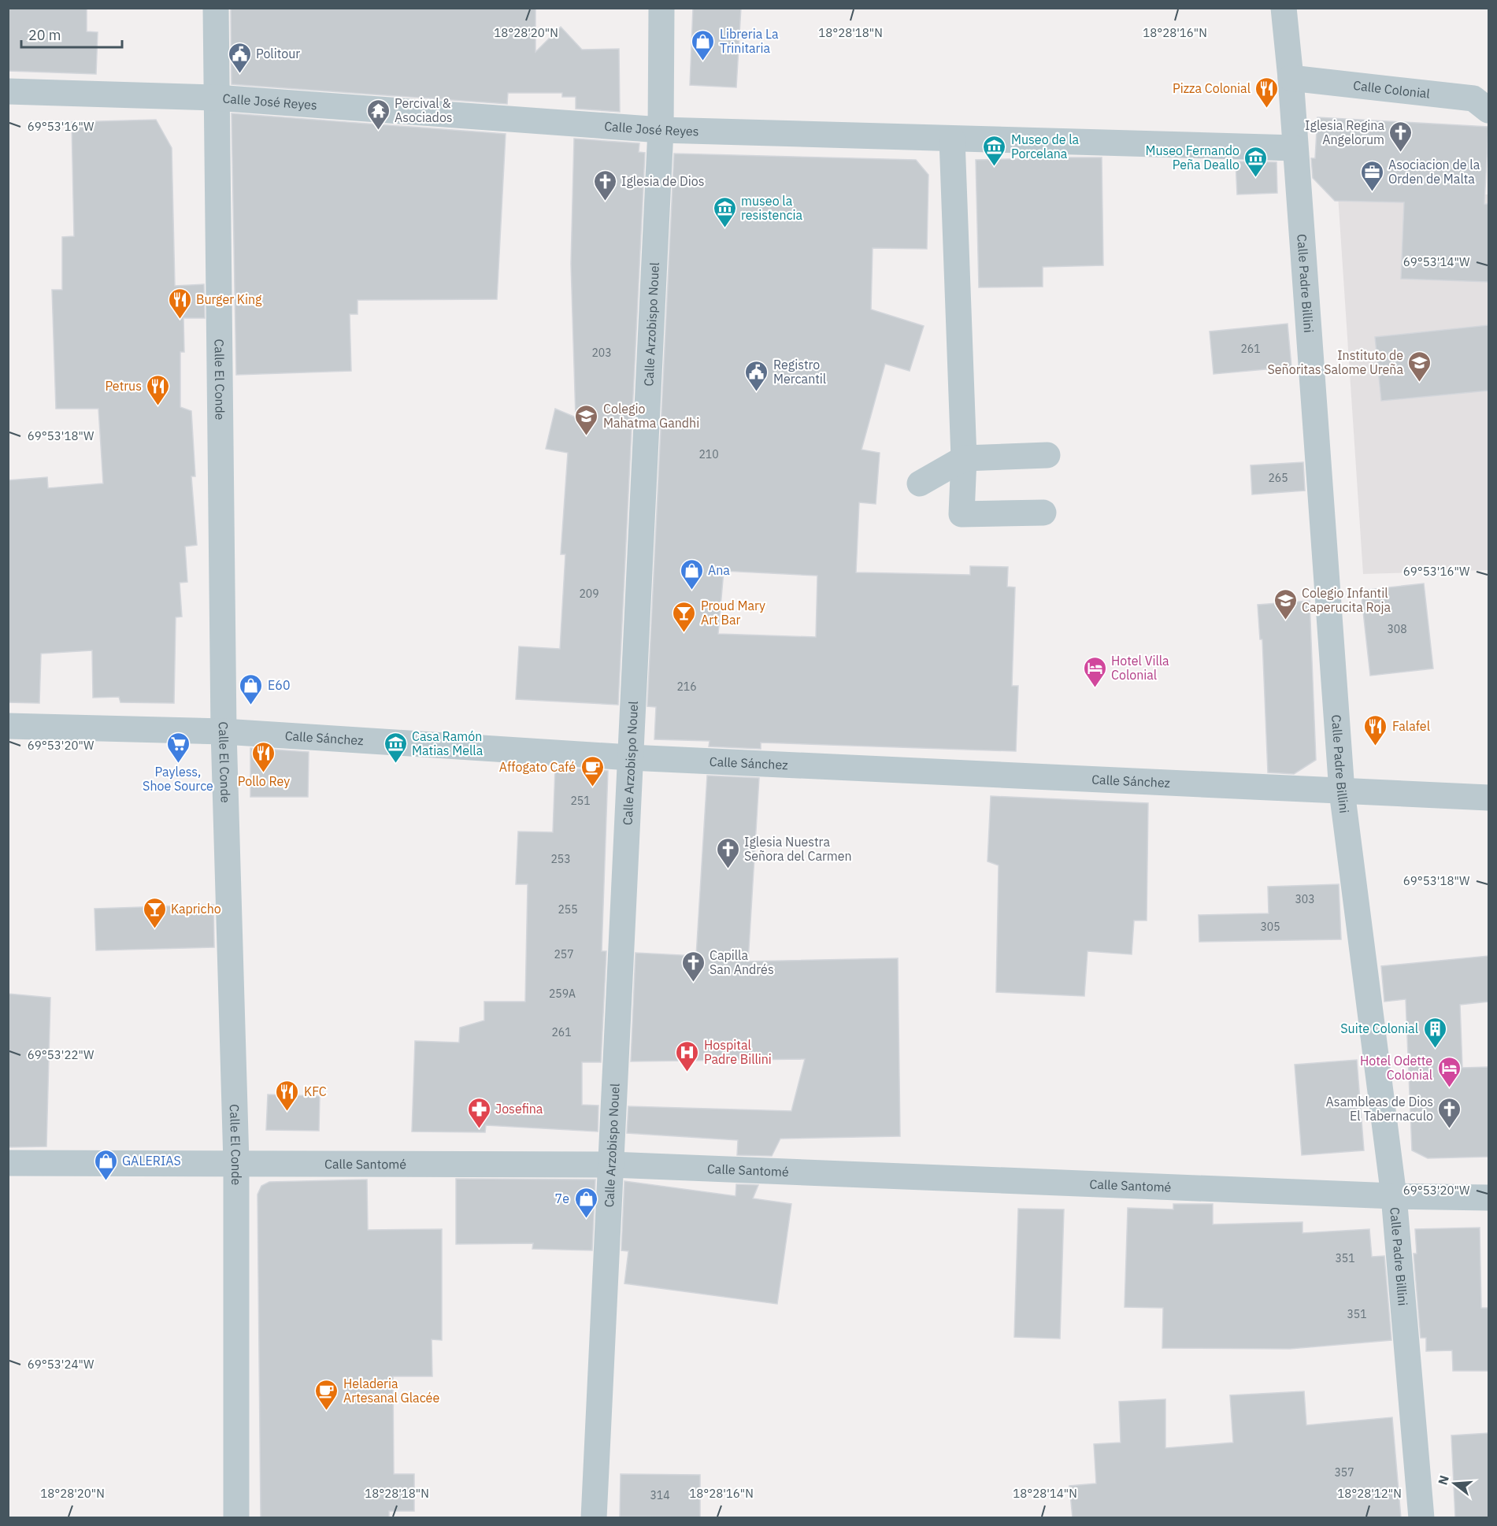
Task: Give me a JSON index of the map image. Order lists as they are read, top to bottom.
{
  "streets": {
    "street": [
      "Calle Colonial",
      "Calle José Reyes",
      "Calle Padre Billini",
      "Calle Arzobispo Nouel",
      "Calle El Conde",
      "Calle Sánchez",
      "Calle Santomé"
    ]
  },
  "crossings": [
    ["Calle Colonial", "Calle Padre Billini"],
    ["Calle José Reyes", "Calle Padre Billini"],
    ["Calle José Reyes", "Calle Arzobispo Nouel"],
    ["Calle José Reyes", "Calle El Conde"],
    ["Calle Padre Billini", "Calle Sánchez"],
    ["Calle Padre Billini", "Calle Santomé"],
    ["Calle Arzobispo Nouel", "Calle Sánchez"],
    ["Calle Arzobispo Nouel", "Calle Santomé"],
    ["Calle El Conde", "Calle Sánchez"],
    ["Calle El Conde", "Calle Santomé"]
  ],
  "places": {
    "shop": [
      "Libreria La Trinitaria",
      "Ana",
      "E60",
      "GALERIAS",
      "7e"
    ],
    "public building": ["Politour", "Registro Mercantil"],
    "restaurant": [
      "Pizza Colonial",
      "Burger King",
      "Petrus",
      "Falafel",
      "Pollo Rey",
      "KFC"
    ],
    "temple": ["Percival & Asociados"],
    "church": [
      "Iglesia Regina Angelorum",
      "Iglesia de Dios",
      "Iglesia Nuestra Señora del Carmen",
      "Capilla San Andrés",
      "Asambleas de Dios El Tabernaculo"
    ],
    "museum": [
      "Museo de la Porcelana",
      "Museo Fernando Peña Deallo",
      "museo la resistencia",
      "Casa Ramón Matias Mella"
    ],
    "office": ["Asociacion de la Orden de Malta"],
    "school or university": ["Instituto de Señoritas Salome Ureña", "Colegio Mahatma Gandhi", "Colegio Infantil Caperucita Roja"],
    "bar": ["Proud Mary Art Bar", "Kapricho"],
    "hotel": ["Hotel Villa Colonial", "Hotel Odette Colonial"],
    "supermarket": ["Payless, Shoe Source"],
    "cafe": ["Affogato Café", "Heladeria Artesanal Glacée"],
    "building": ["Suite Colonial"],
    "hospital": ["Hospital Padre Billini"],
    "pharmacy": ["Josefina"]
  },
  "house_numbers": [
    "261",
    "203",
    "210",
    "265",
    "209",
    "308",
    "216",
    "251",
    "253",
    "303",
    "255",
    "305",
    "257",
    "259A",
    "261",
    "351",
    "351",
    "357",
    "314"
  ],
  "scale_bar": "20 m",
  "north": "left",
  "coordinates": [
    "18°28'20\"N",
    "18°28'18\"N",
    "18°28'16\"N",
    "69°53'16\"W",
    "69°53'14\"W",
    "69°53'18\"W",
    "69°53'20\"W",
    "69°53'22\"W",
    "69°53'24\"W",
    "18°28'14\"N",
    "18°28'12\"N"
  ]
}
